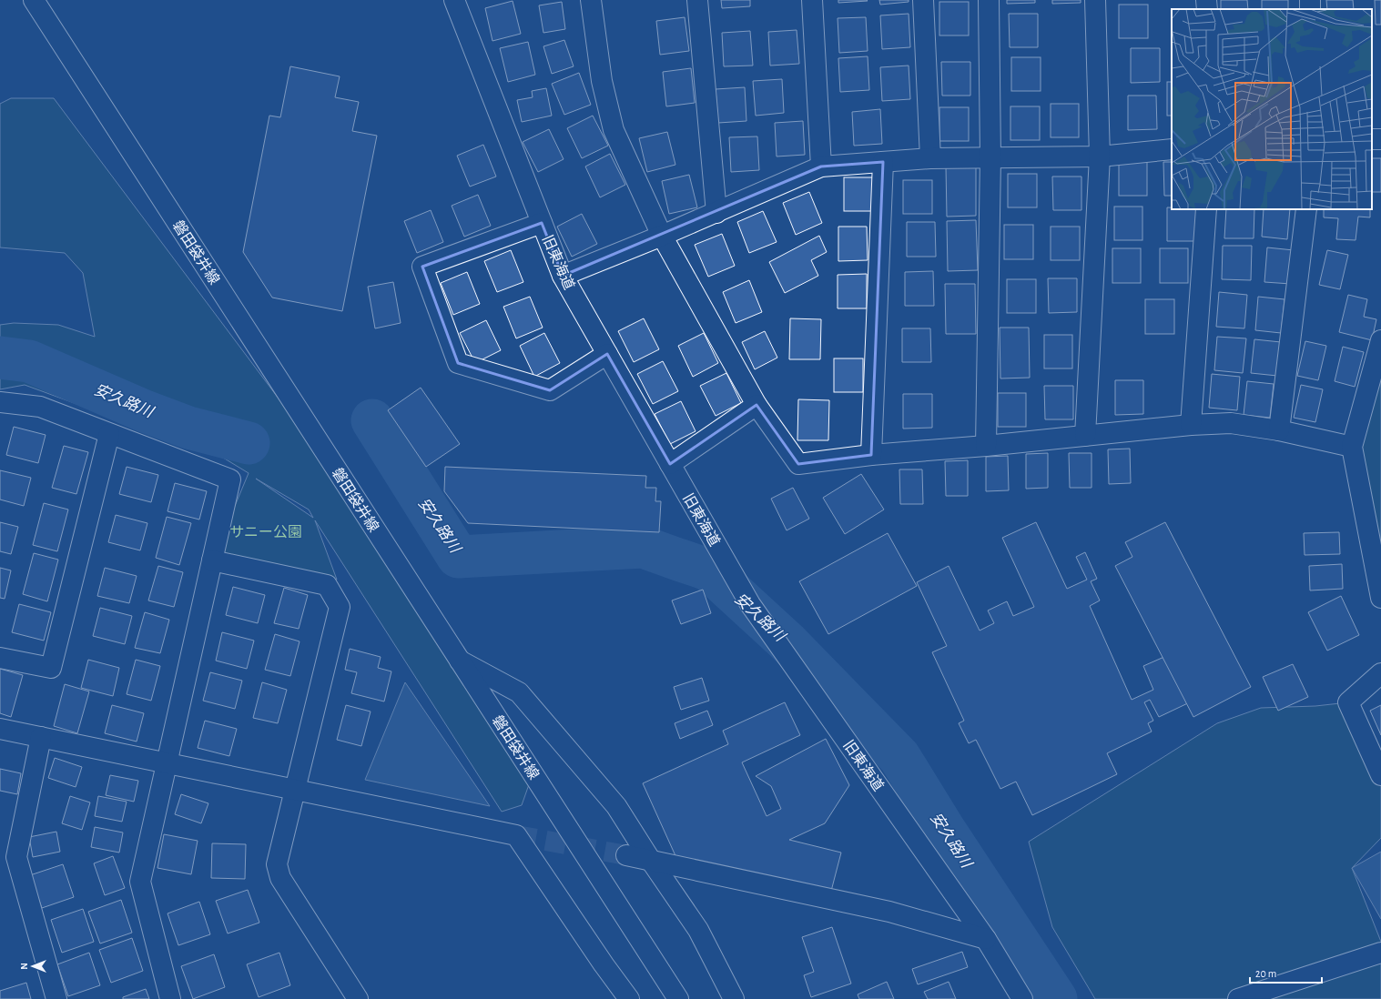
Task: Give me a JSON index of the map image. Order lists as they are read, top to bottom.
{
  "streets": {
    "street": ["磐田袋井線", "旧東海道"]
  },
  "water": ["安久路川"],
  "parks": ["サニー公園"],
  "scale_bar": "20 m",
  "north": "left"
}
